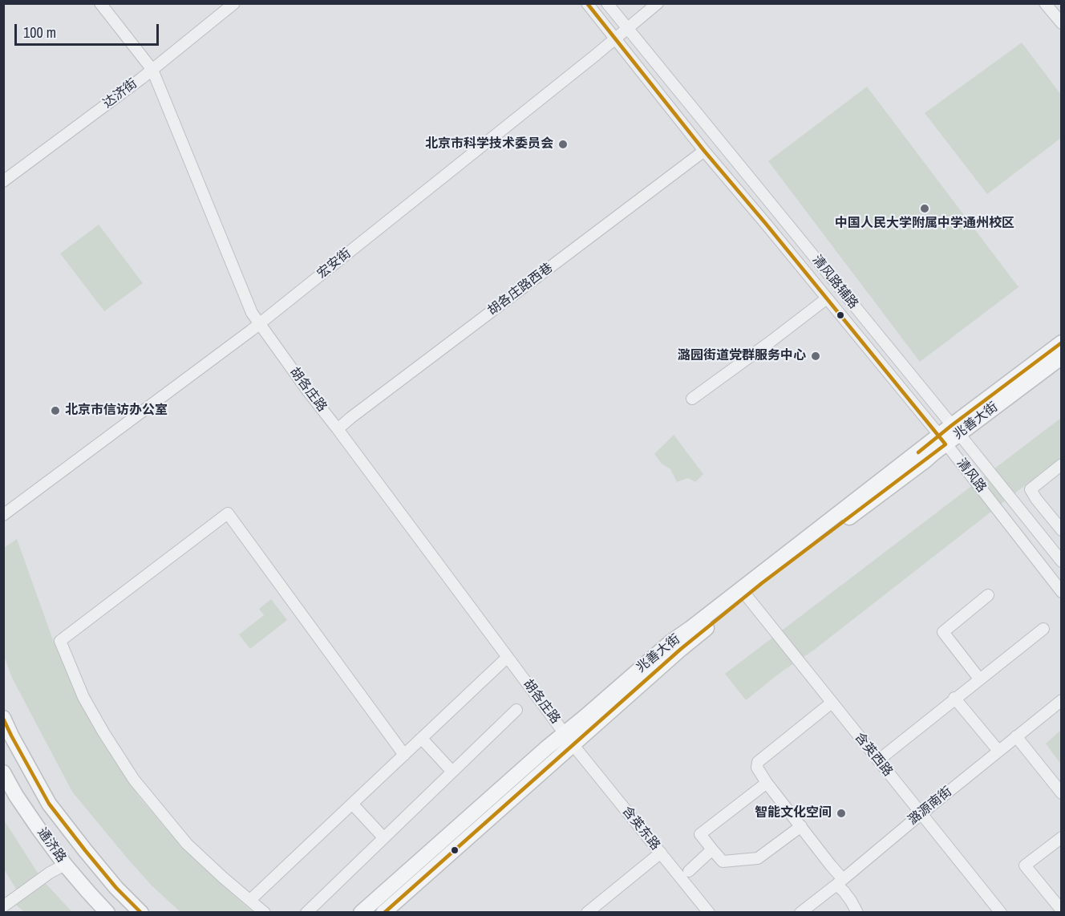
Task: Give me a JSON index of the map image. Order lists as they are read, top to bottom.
{
  "streets": {
    "main road": ["兆善大街", "通济路"],
    "street": [
      "达济街",
      "宏安街",
      "清风路辅路",
      "胡各庄路西巷",
      "胡各庄路",
      "清风路",
      "含英西路",
      "潞源南街",
      "含英东路"
    ]
  },
  "crossings": [
    ["达济街", "胡各庄路"],
    ["宏安街", "清风路辅路"],
    ["宏安街", "胡各庄路"],
    ["宏安街", "清风路"],
    ["清风路辅路", "兆善大街"],
    ["胡各庄路西巷", "胡各庄路"],
    ["胡各庄路西巷", "清风路"],
    ["胡各庄路", "兆善大街"],
    ["胡各庄路", "含英东路"],
    ["兆善大街", "清风路"],
    ["兆善大街", "含英西路"],
    ["兆善大街", "含英东路"],
    ["含英西路", "潞源南街"]
  ],
  "places": [
    "北京市科学技术委员会",
    "中国人民大学附属中学通州校区",
    "潞园街道党群服务中心",
    "北京市信访办公室",
    "智能文化空间"
  ],
  "scale_bar": "100 m"
}
